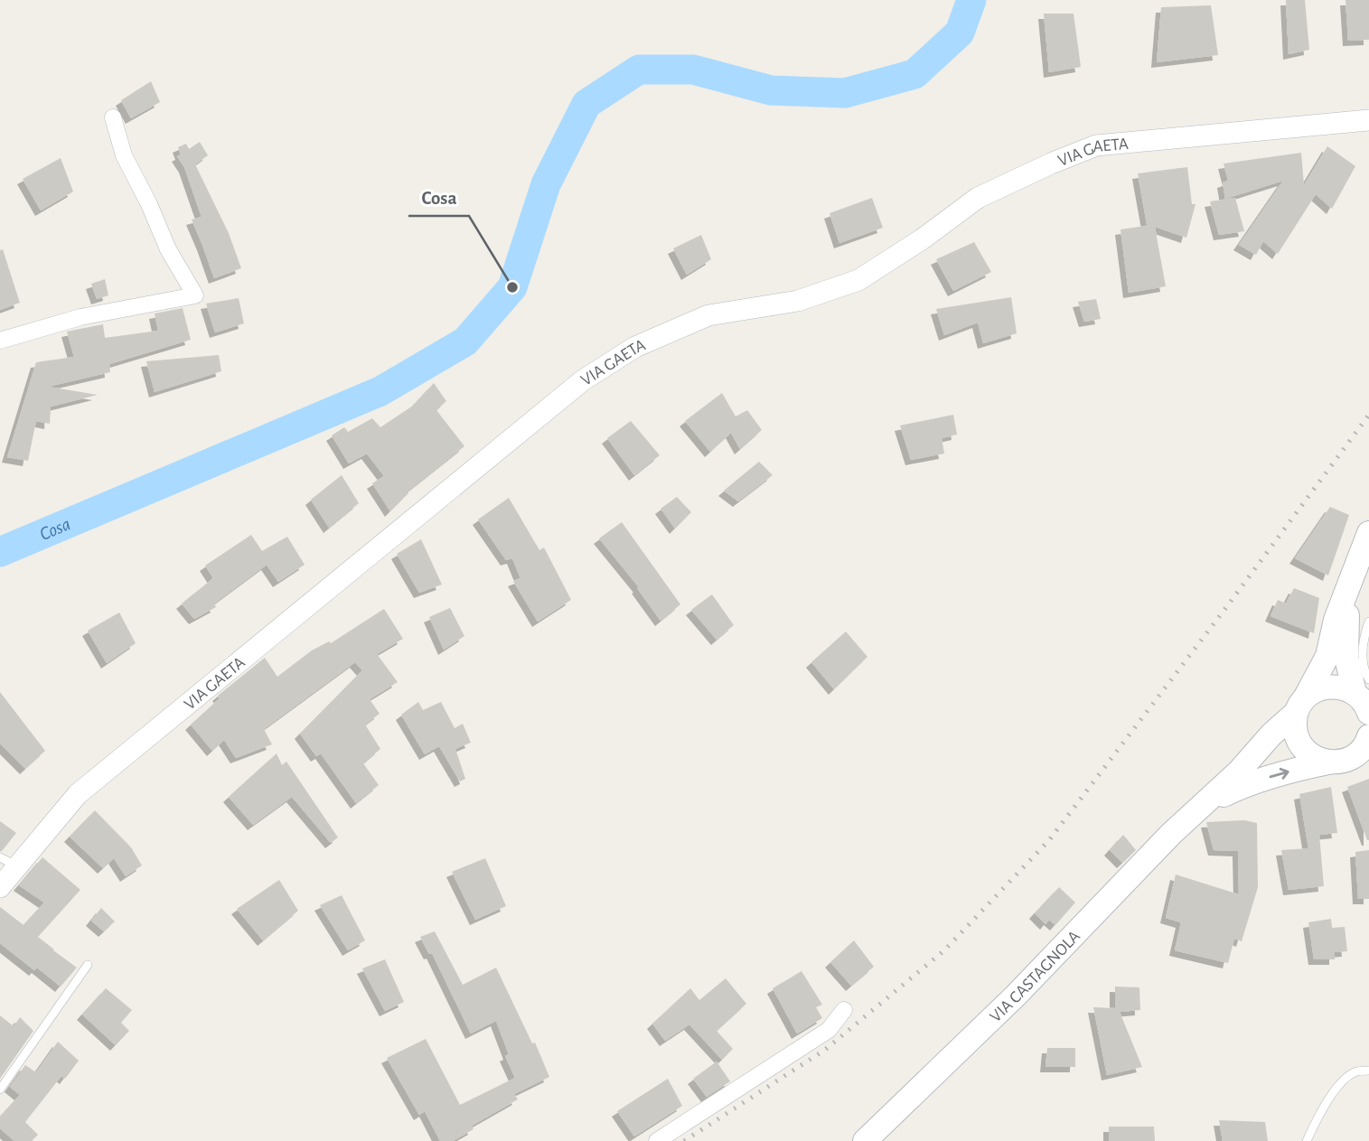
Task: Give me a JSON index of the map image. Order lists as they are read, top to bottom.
{
  "streets": {
    "main road": ["VIA CASTAGNOLA"],
    "street": ["VIA GAETA"]
  },
  "water": ["Cosa"],
  "places": ["Cosa"]
}
